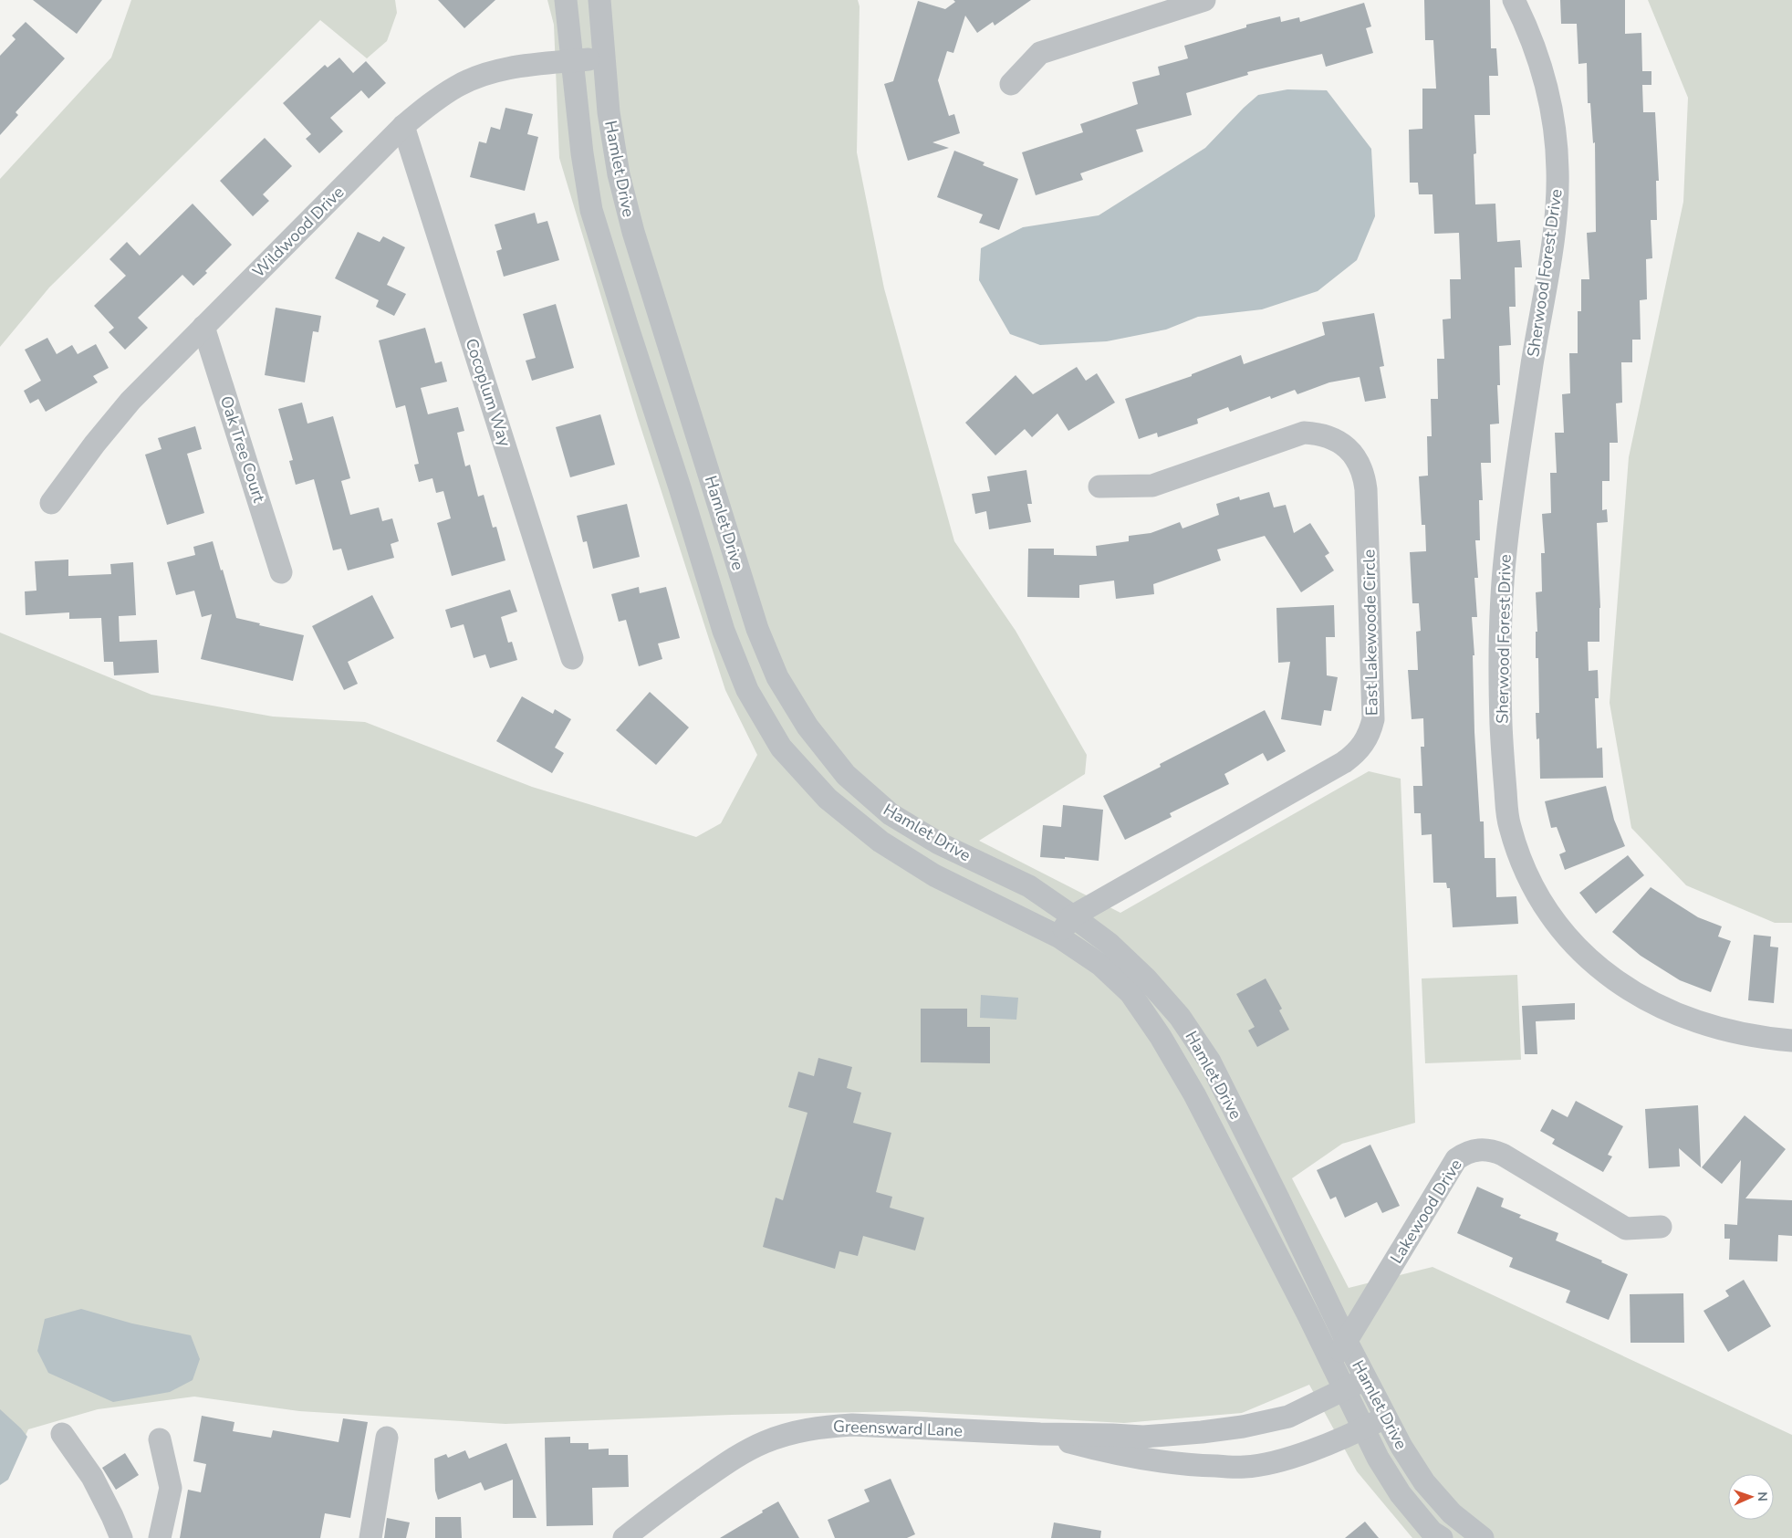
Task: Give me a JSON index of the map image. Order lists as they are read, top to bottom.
{
  "streets": {
    "street": [
      "Hamlet Drive",
      "Wildwood Drive",
      "Sherwood Forest Drive",
      "Cocoplum Way",
      "Oak Tree Court",
      "East Lakewoode Circle",
      "Lakewood Drive",
      "Greensward Lane"
    ]
  },
  "crossings": [
    ["Hamlet Drive", "Wildwood Drive"],
    ["Hamlet Drive", "East Lakewoode Circle"],
    ["Hamlet Drive", "Lakewood Drive"],
    ["Hamlet Drive", "Greensward Lane"],
    ["Wildwood Drive", "Cocoplum Way"],
    ["Wildwood Drive", "Oak Tree Court"]
  ],
  "north": "right"
}
